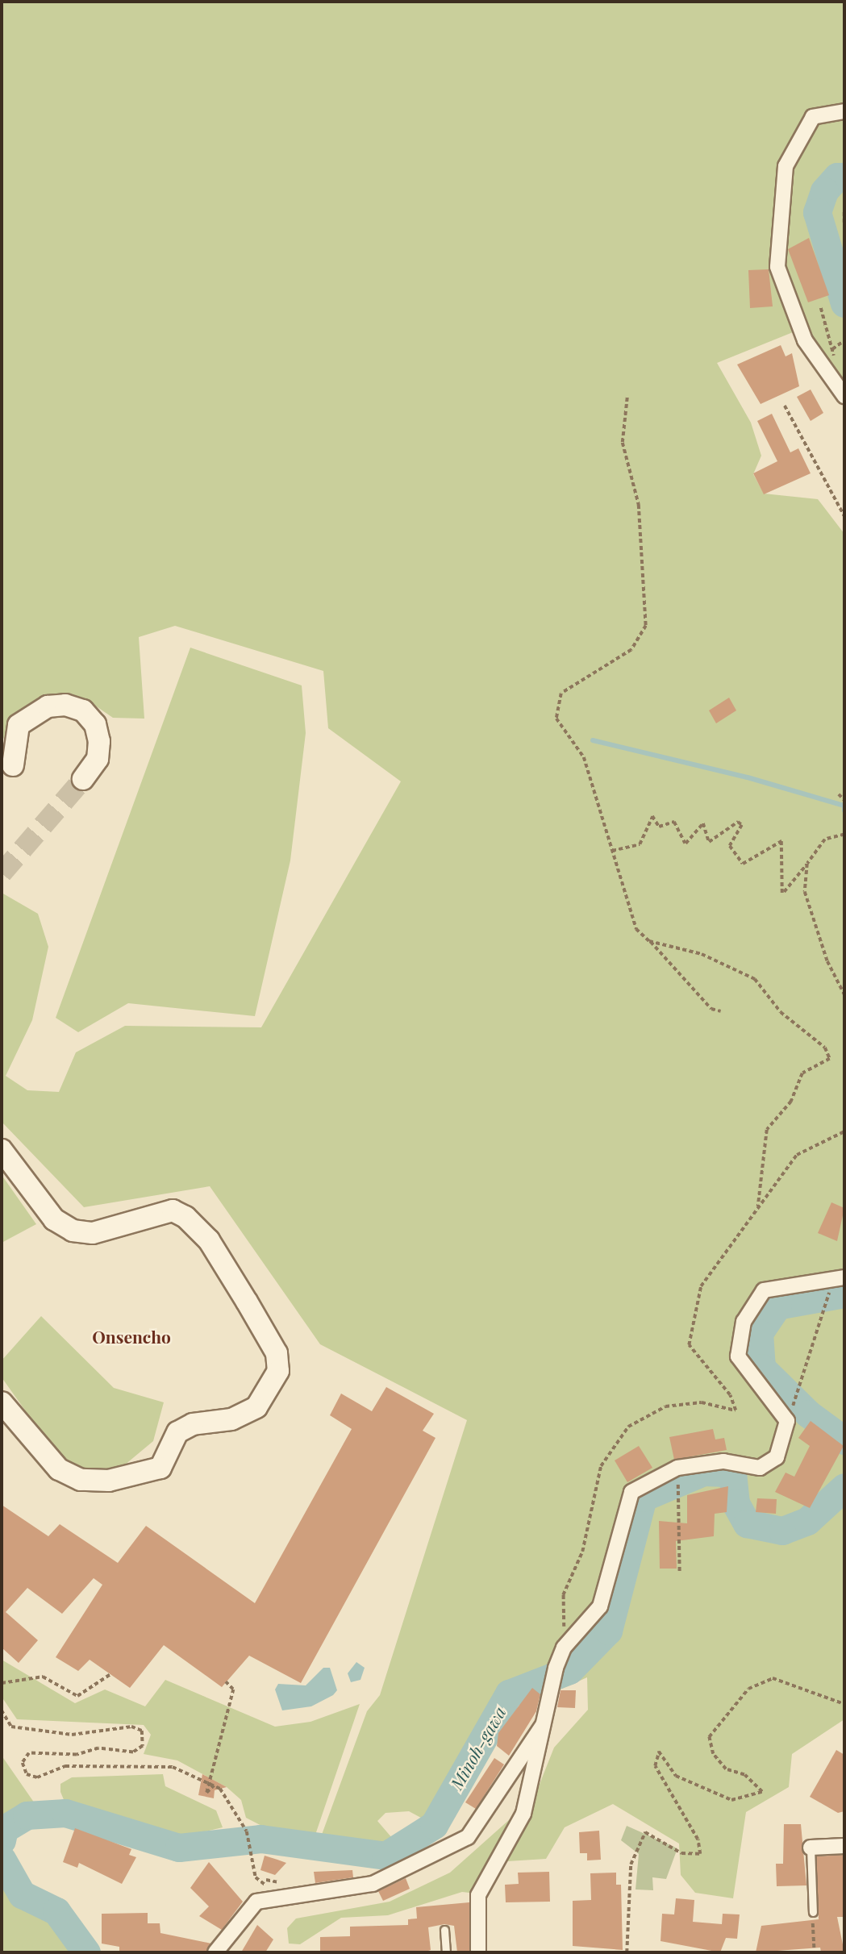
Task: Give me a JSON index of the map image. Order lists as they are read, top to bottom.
{
  "districts": ["Onsencho"],
  "water": ["Minoh-gawa"]
}
